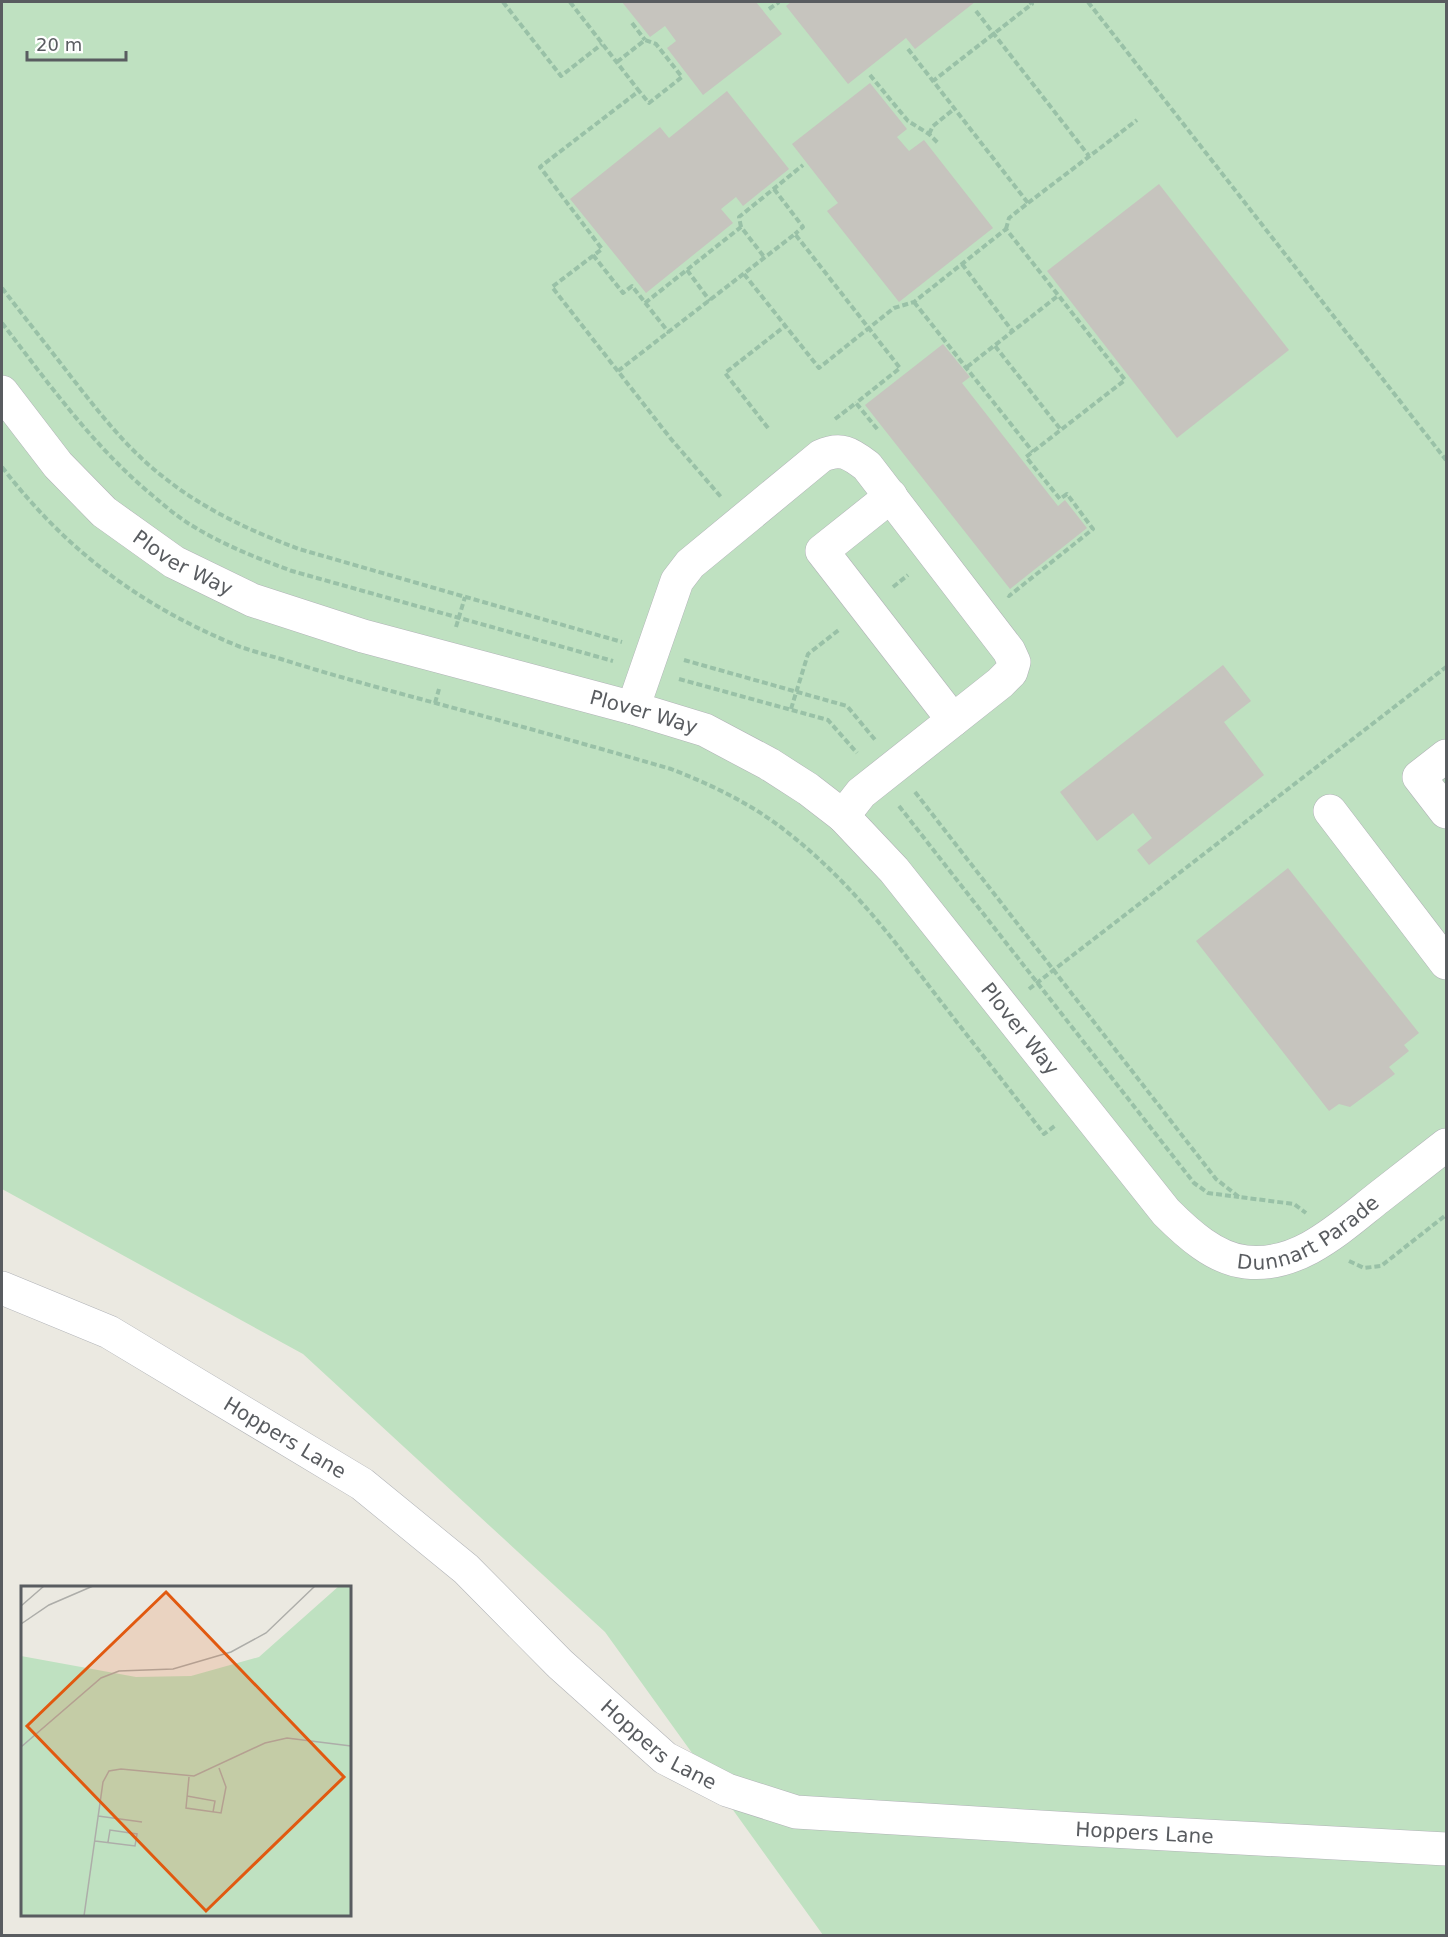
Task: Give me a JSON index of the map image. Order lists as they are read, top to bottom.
{
  "streets": {
    "street": ["Plover Way", "Dunnart Parade", "Hoppers Lane"]
  },
  "crossings": [
    ["Plover Way", "Dunnart Parade"]
  ],
  "scale_bar": "20 m"
}
